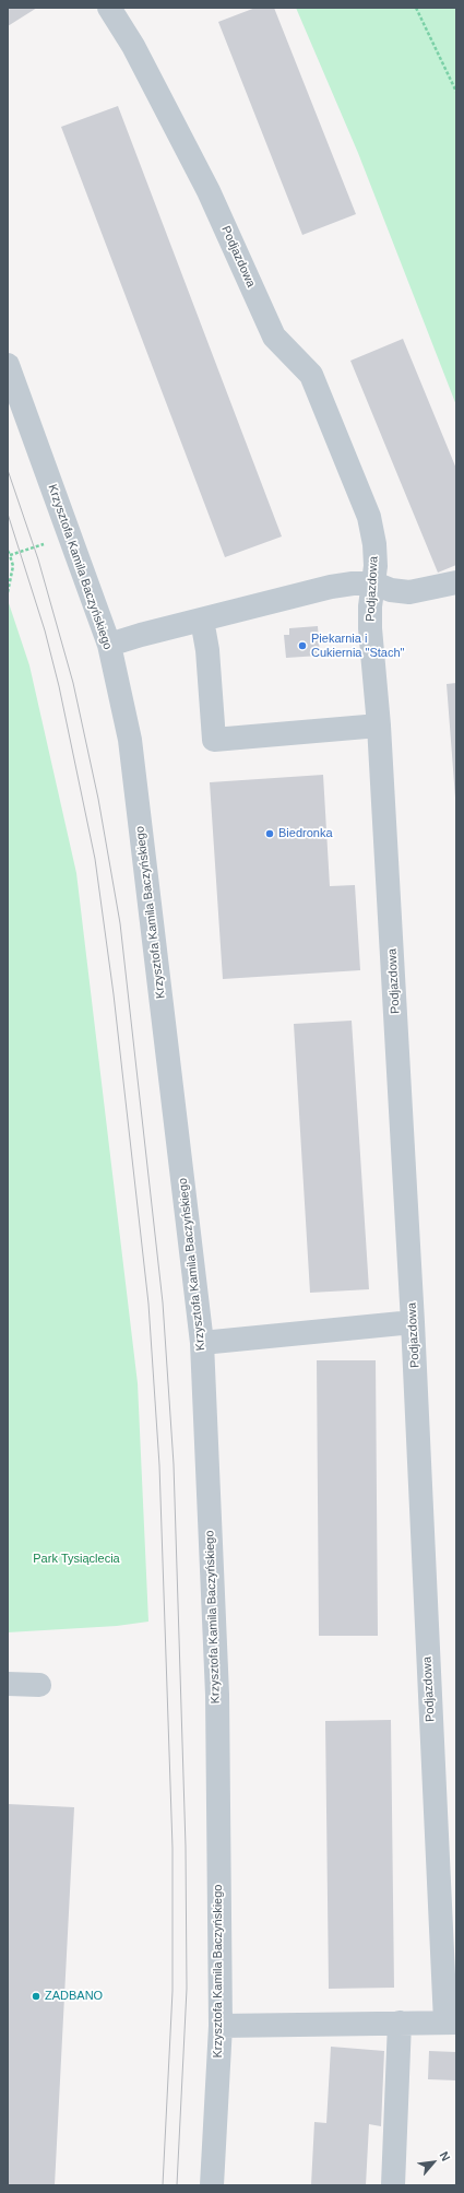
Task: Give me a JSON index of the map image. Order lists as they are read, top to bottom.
{
  "streets": {
    "street": ["Podjazdowa", "Krzysztofa Kamila Baczyńskiego"]
  },
  "parks": ["Park Tysiąclecia"],
  "places": ["Piekarnia i Cukiernia \"Stach\"", "Biedronka", "ZADBANO"],
  "north": "top right"
}
